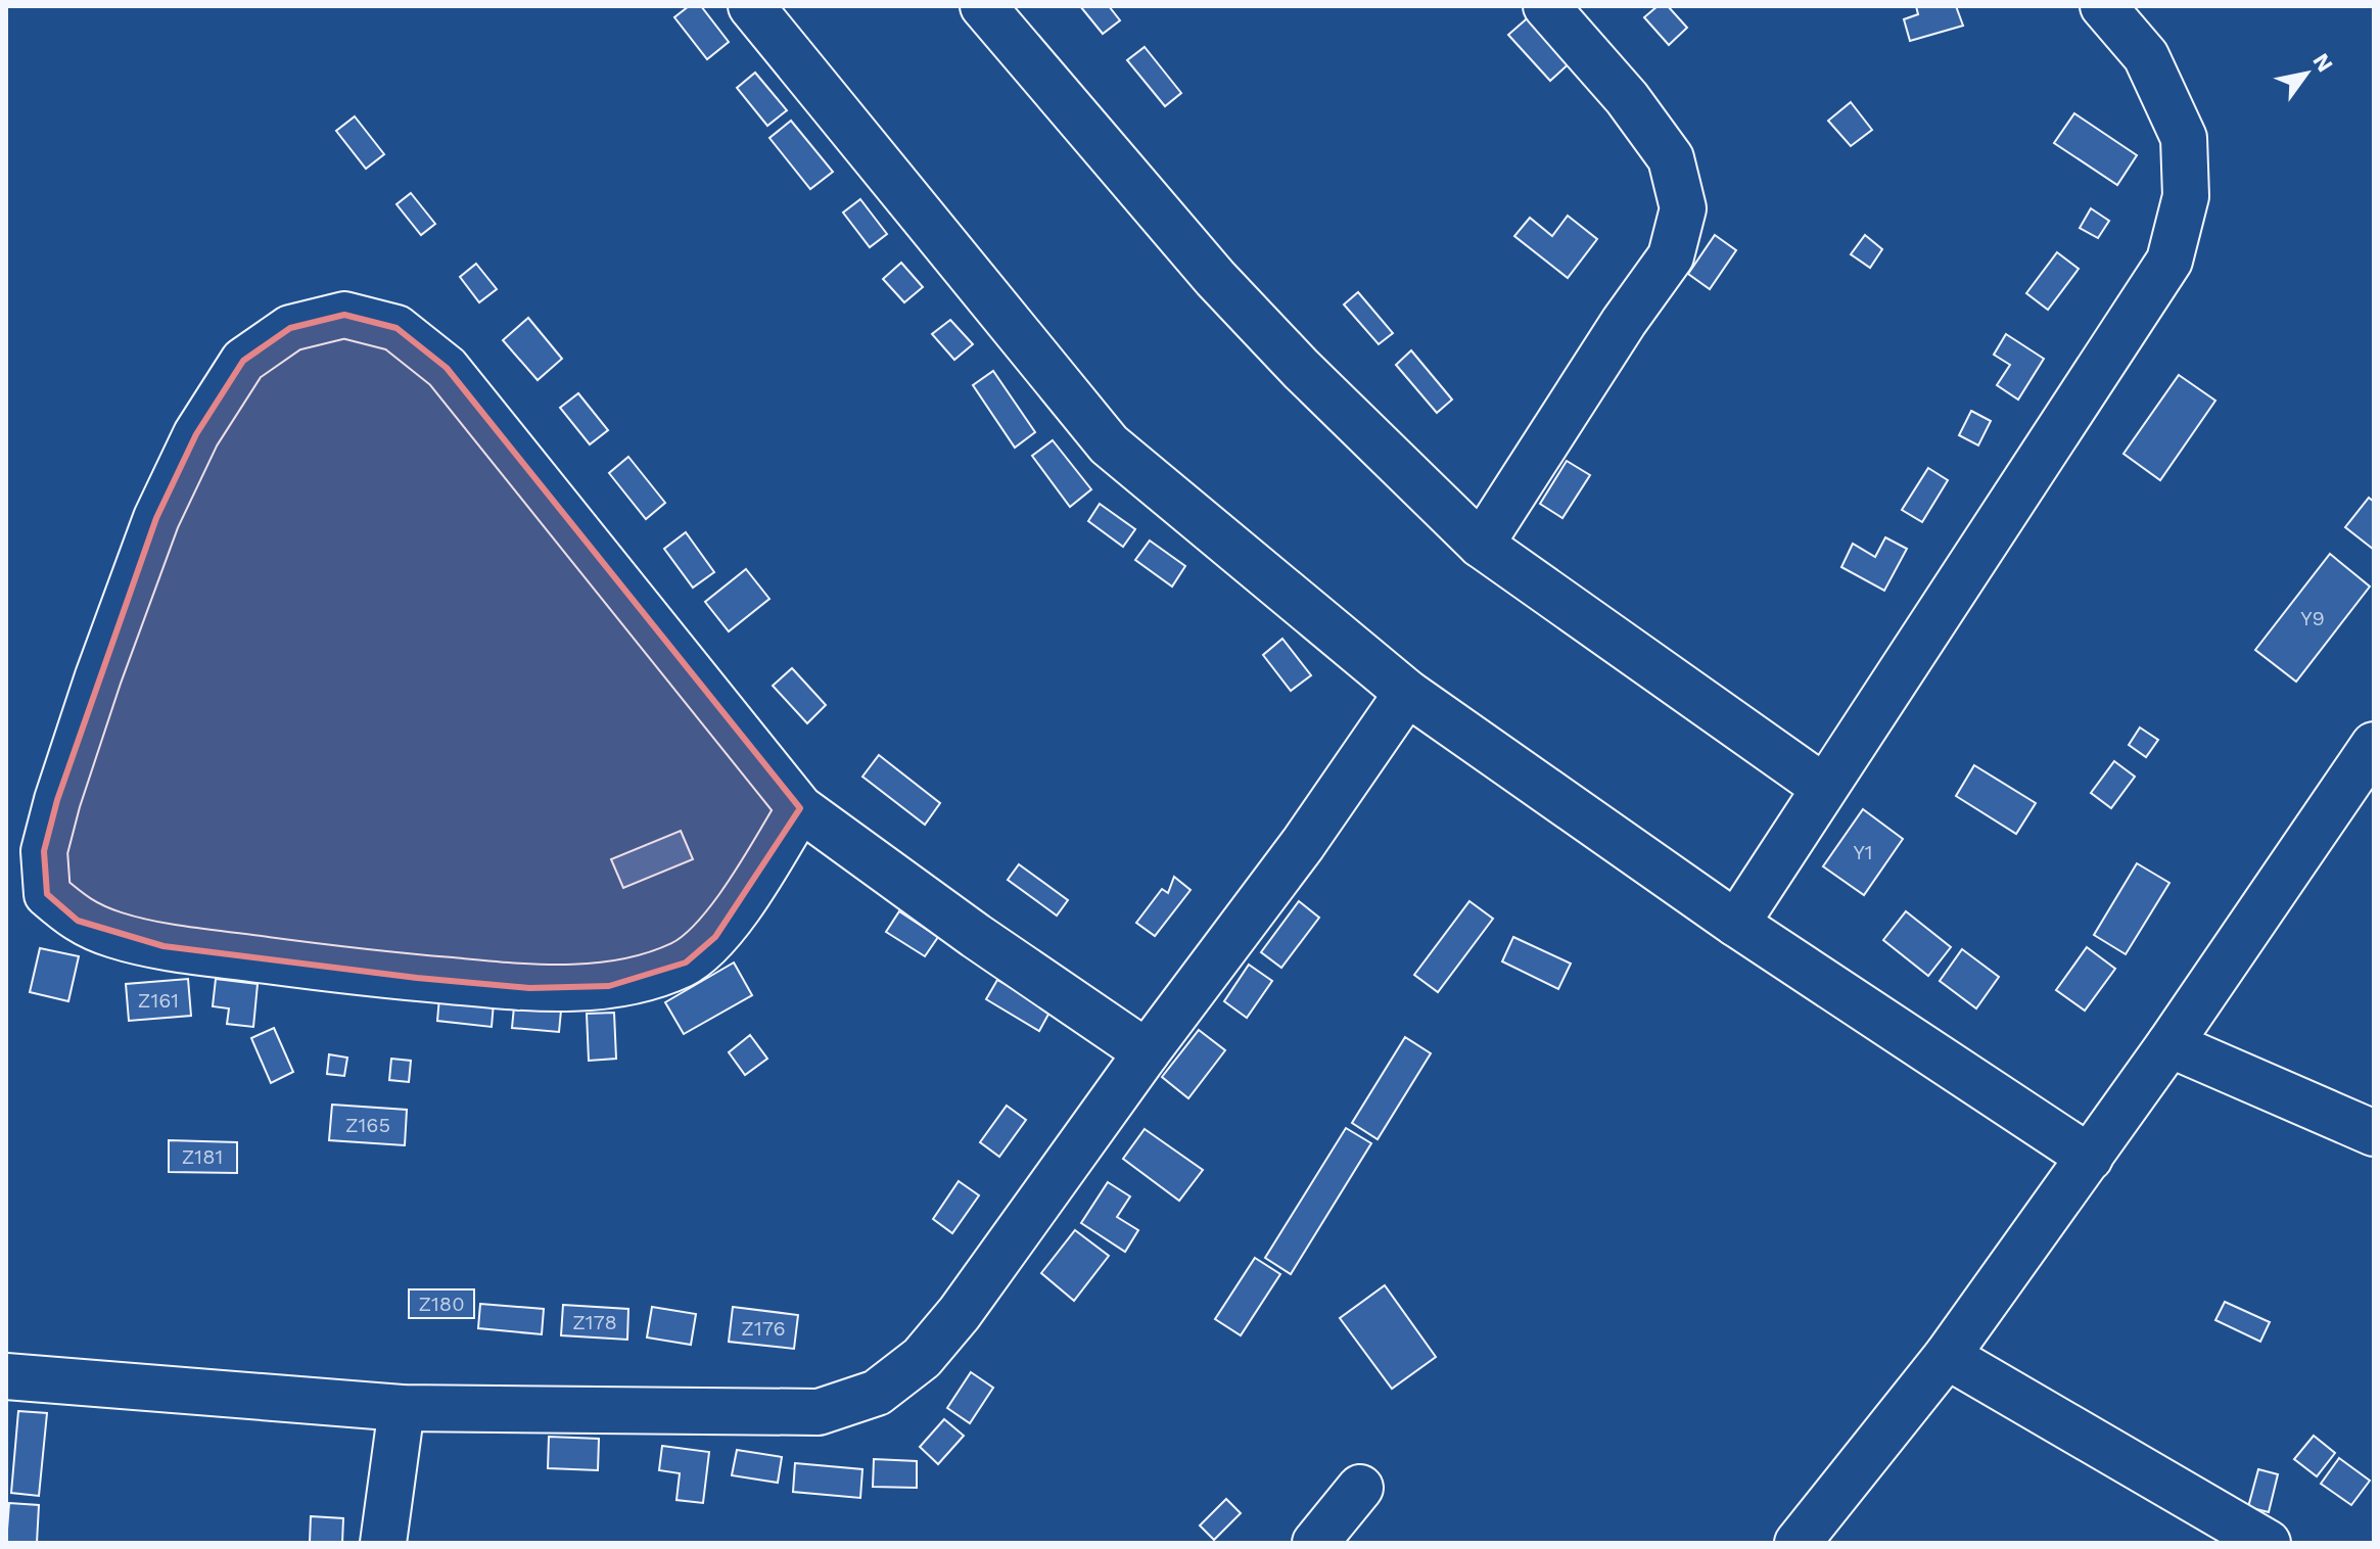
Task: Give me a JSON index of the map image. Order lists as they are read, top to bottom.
{
  "house_numbers": [
    "Y9",
    "Y1",
    "Z161",
    "Z165",
    "Z181",
    "Z180",
    "Z178",
    "Z176"
  ],
  "north": "top right"
}
